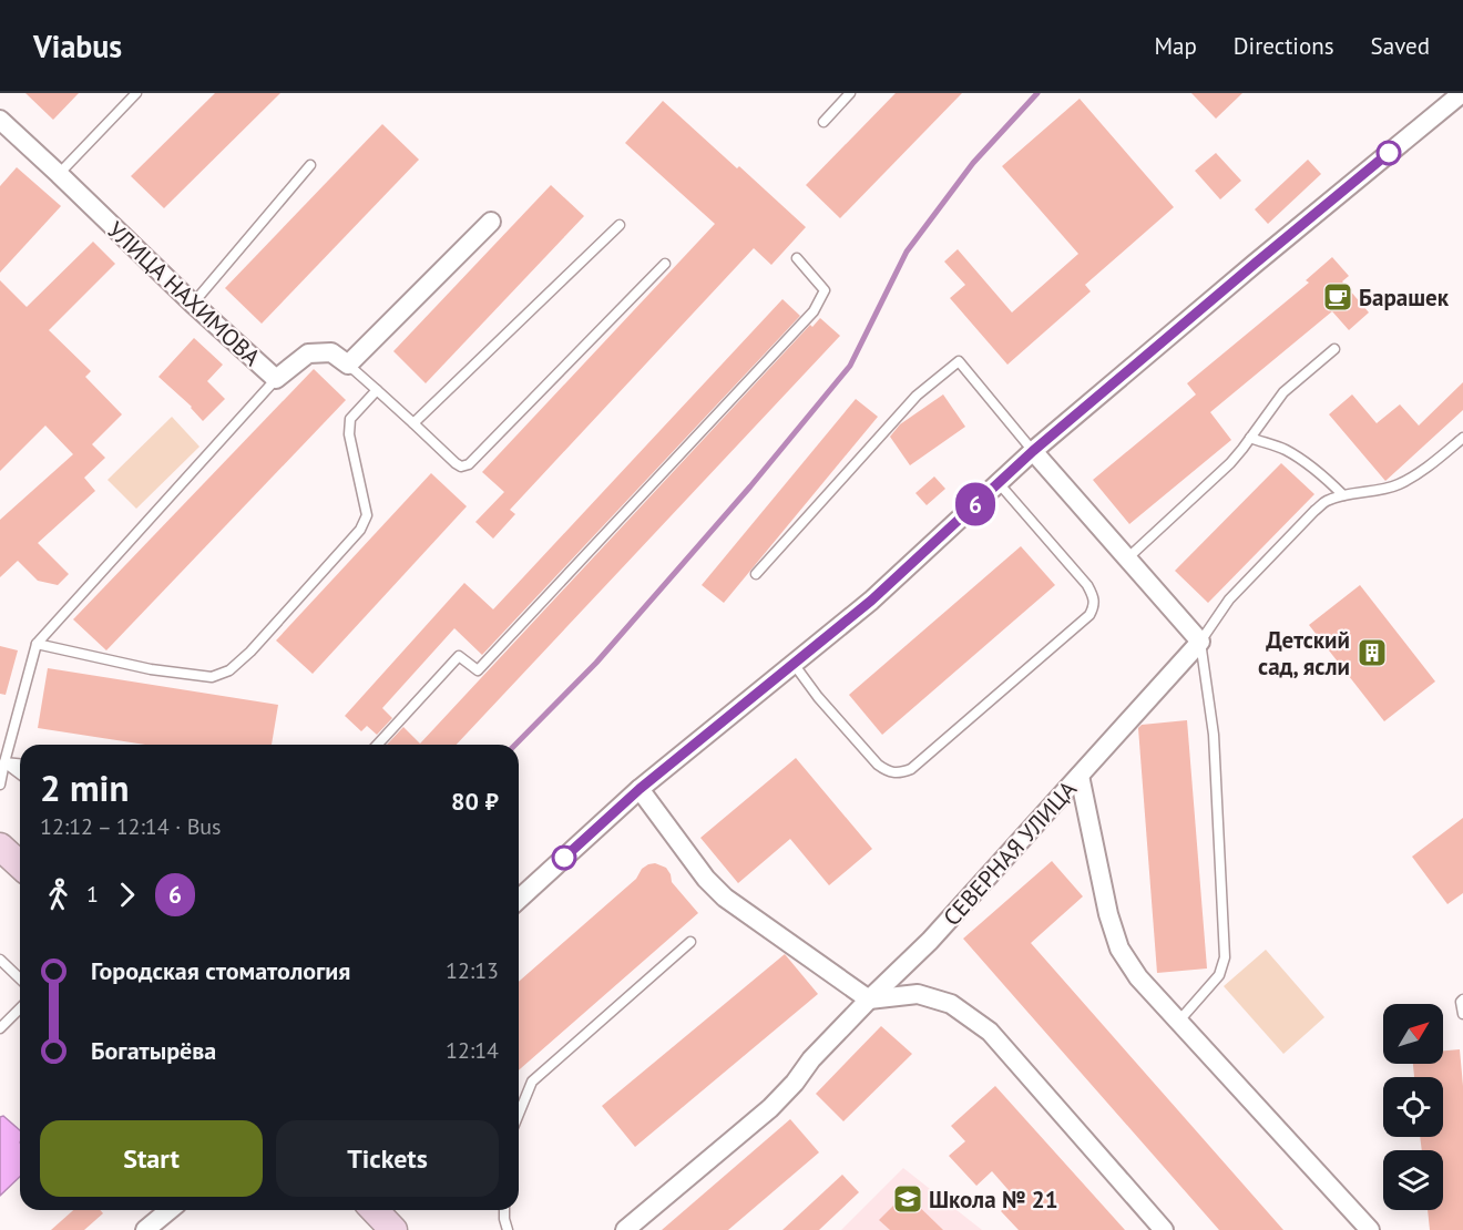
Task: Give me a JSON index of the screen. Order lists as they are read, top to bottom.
{
  "streets": {
    "street": ["УЛИЦА НАХИМОВА", "СЕВЕРНАЯ УЛИЦА"]
  },
  "places": {
    "cafe": ["Барашек"],
    "building": ["Детский сад, ясли"],
    "school or university": ["Школа № 21"]
  },
  "lines": ["bus line 6"],
  "north": "top right",
  "page": {
    "header": "Viabus",
    "nav": ["Map", "Directions", "Saved"],
    "on_map": "6",
    "heading": ["2 min", "12:12 – 12:14 · Bus", "80 ₽"],
    "legs": ["1", "6"],
    "list": [
      {
        "name": "Городская стоматология",
        "value": "12:13"
      },
      {
        "name": "Богатырёва",
        "value": "12:14"
      }
    ],
    "buttons": ["Start", "Tickets"]
  }
}
